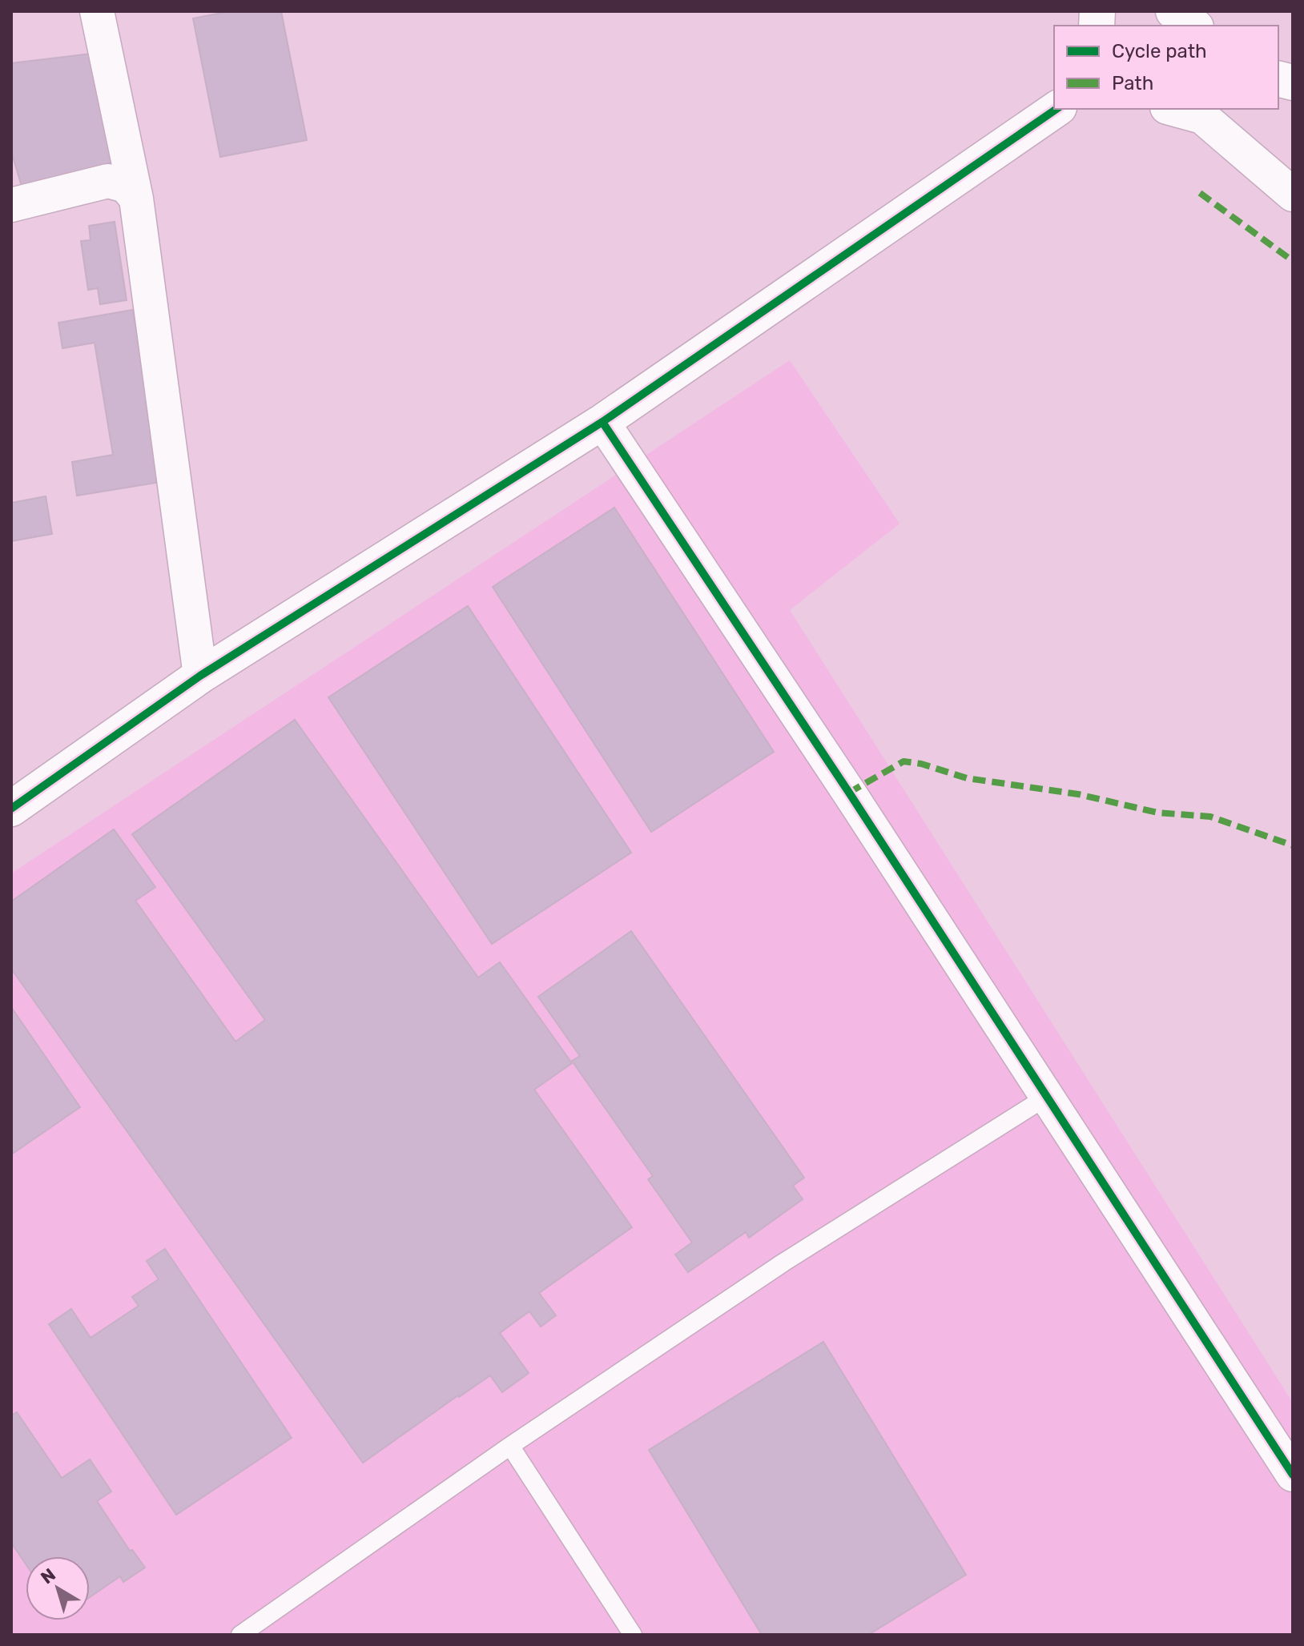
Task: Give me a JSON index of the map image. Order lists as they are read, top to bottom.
{
  "legend": ["Cycle path", "Path"],
  "north": "top left"
}
